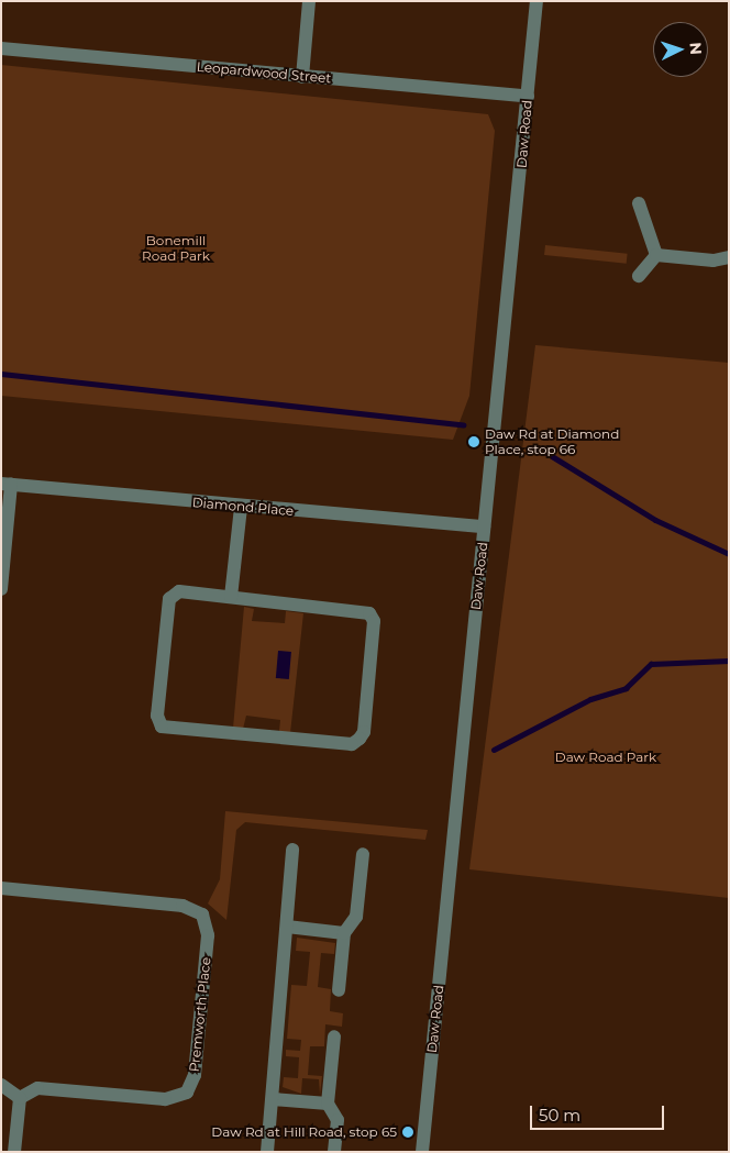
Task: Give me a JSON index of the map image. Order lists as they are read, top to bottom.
{
  "streets": {
    "street": [
      "Leopardwood Street",
      "Daw Road",
      "Diamond Place",
      "Premworth Place"
    ]
  },
  "crossings": [
    ["Leopardwood Street", "Daw Road"],
    ["Daw Road", "Diamond Place"]
  ],
  "parks": ["Bonemill Road Park", "Daw Road Park"],
  "places": ["Daw Rd at Diamond Place, stop 66", "Daw Rd at Hill Road, stop 65"],
  "scale_bar": "50 m",
  "north": "right"
}
